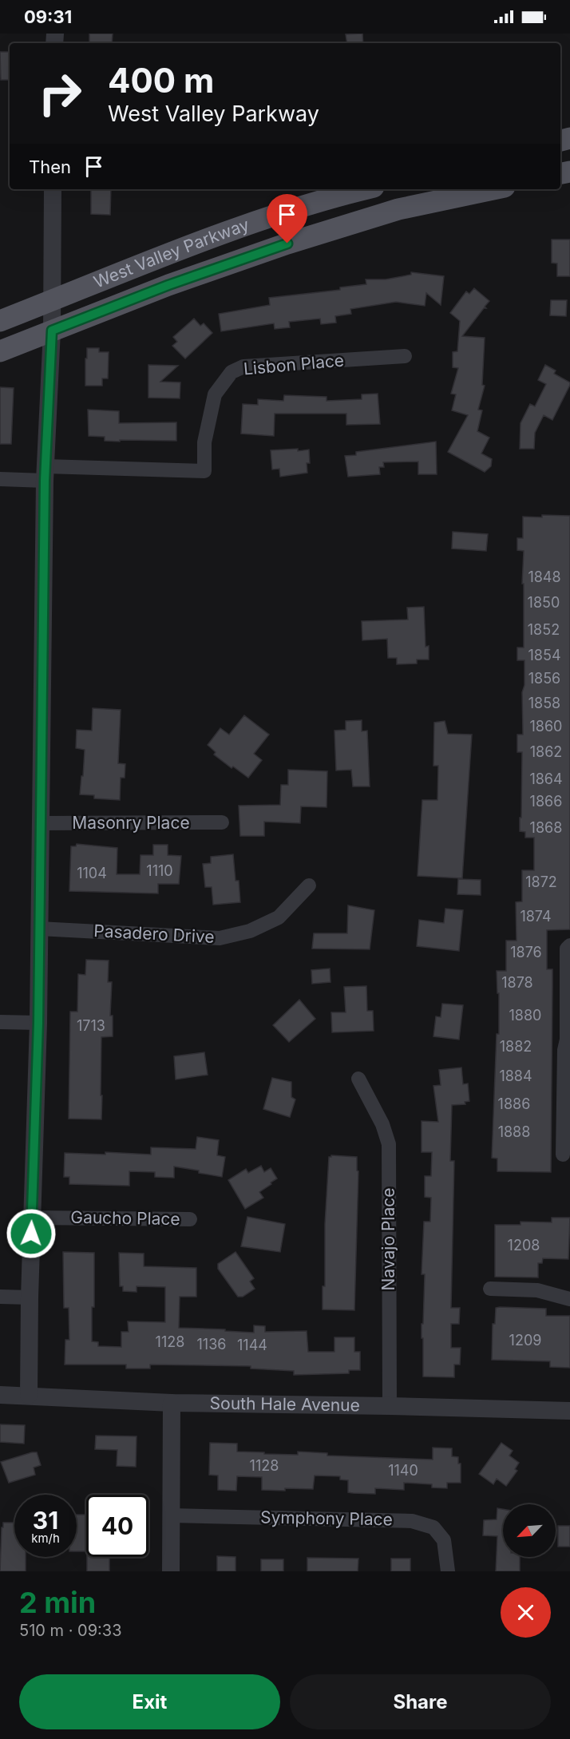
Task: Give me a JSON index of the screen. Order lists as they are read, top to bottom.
{
  "streets": {
    "main road": ["West Valley Parkway"],
    "street": [
      "Lisbon Place",
      "Masonry Place",
      "Pasadero Drive",
      "Gaucho Place",
      "Navajo Place",
      "South Hale Avenue",
      "Symphony Place"
    ]
  },
  "crossings": [
    ["Navajo Place", "South Hale Avenue"]
  ],
  "house_numbers": [
    "1848",
    "1850",
    "1852",
    "1854",
    "1856",
    "1858",
    "1860",
    "1862",
    "1864",
    "1866",
    "1868",
    "1110",
    "1104",
    "1872",
    "1874",
    "1876",
    "1878",
    "1880",
    "1713",
    "1882",
    "1884",
    "1886",
    "1888",
    "1208",
    "1209",
    "1128",
    "1136",
    "1144",
    "1128",
    "1140"
  ],
  "north": "bottom left",
  "page": {
    "status": "09:31",
    "turn": ["400 m", "West Valley Parkway"],
    "then": "Then",
    "speed": "31 km/h",
    "limit": "40",
    "heading": ["2 min", "510 m · 09:33"],
    "buttons": ["Exit", "Share"]
  }
}
